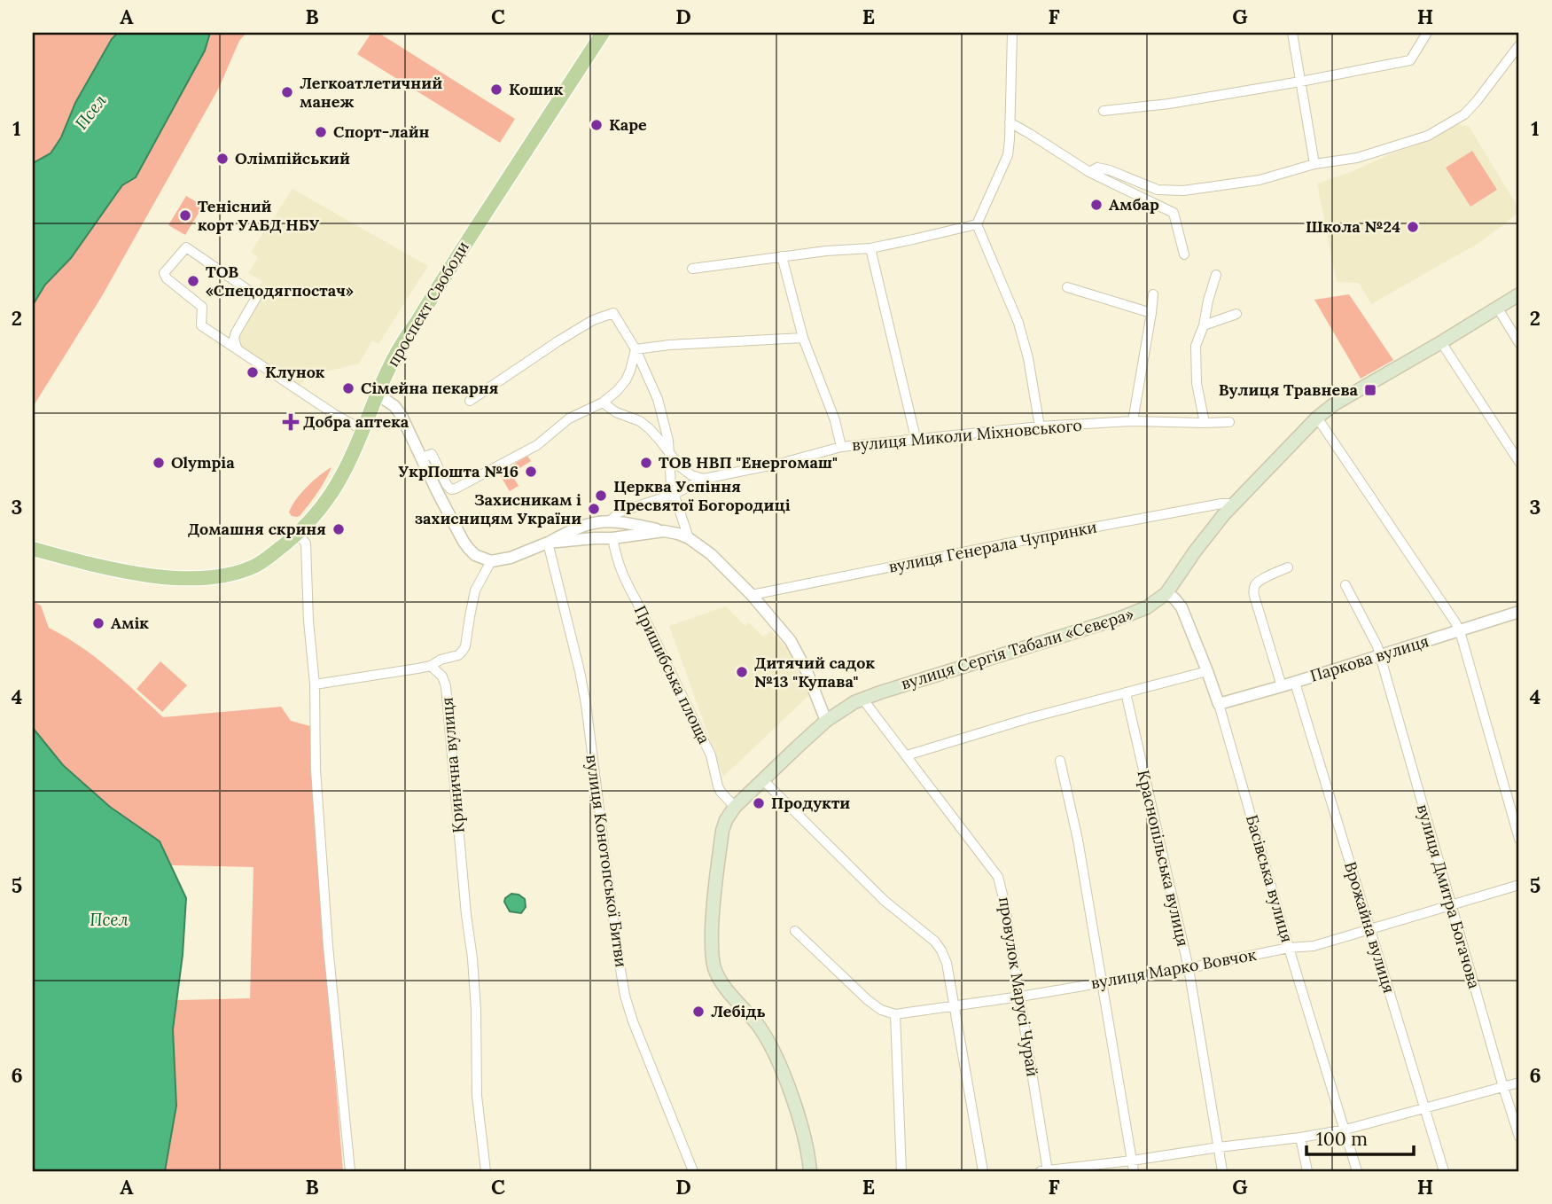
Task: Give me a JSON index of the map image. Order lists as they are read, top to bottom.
{
  "streets": {
    "main road": ["проспект Свободи", "вулиця Сергія Табали «Сєвєра»"],
    "street": [
      "вулиця Миколи Міхновського",
      "вулиця Генерала Чупринки",
      "Паркова вулиця",
      "Пришибська площа",
      "Кринична вулиця",
      "Краснопільська вулиця",
      "вулиця Конотопської Битви",
      "Басівська вулиця",
      "вулиця Дмитра Богачова",
      "Врожайна вулиця",
      "вулиця Марко Вовчок",
      "провулок Марусі Чурай"
    ]
  },
  "crossings": [
    ["вулиця Генерала Чупринки", "вулиця Сергія Табали «Сєвєра»"],
    ["вулиця Сергія Табали «Сєвєра»", "Пришибська площа"],
    ["вулиця Сергія Табали «Сєвєра»", "Басівська вулиця"],
    ["вулиця Сергія Табали «Сєвєра»", "провулок Марусі Чурай"],
    ["Паркова вулиця", "Басівська вулиця"],
    ["Паркова вулиця", "вулиця Дмитра Богачова"],
    ["Паркова вулиця", "Врожайна вулиця"],
    ["Краснопільська вулиця", "вулиця Марко Вовчок"],
    ["Басівська вулиця", "вулиця Марко Вовчок"],
    ["вулиця Дмитра Богачова", "вулиця Марко Вовчок"],
    ["Врожайна вулиця", "вулиця Марко Вовчок"],
    ["вулиця Марко Вовчок", "провулок Марусі Чурай"]
  ],
  "water": ["Псел"],
  "places": {
    "other": [
      "Кошик",
      "Легкоатлетичний манеж",
      "Каре",
      "Спорт-лайн",
      "Олімпійський",
      "Амбар",
      "Тенісний корт УАБД НБУ",
      "Школа №24",
      "ТОВ «Спецодягпостач»",
      "Клунок",
      "Сімейна пекарня",
      "Olympia",
      "ТОВ НВП \"Енергомаш\"",
      "УкрПошта №16",
      "Церква Успіння Пресвятої Богородиці",
      "Захисникам і захисницям України",
      "Домашня скриня",
      "Амік",
      "Дитячий садок №13 \"Купава\"",
      "Продукти",
      "Лебідь"
    ],
    "transit": ["Вулиця Травнева"],
    "health": ["Добра аптека"]
  },
  "scale_bar": "100 m",
  "grid": {
    "columns": [
      "A",
      "B",
      "C",
      "D",
      "E",
      "F",
      "G",
      "H"
    ],
    "rows": [
      "1",
      "2",
      "3",
      "4",
      "5",
      "6"
    ]
  }
}
